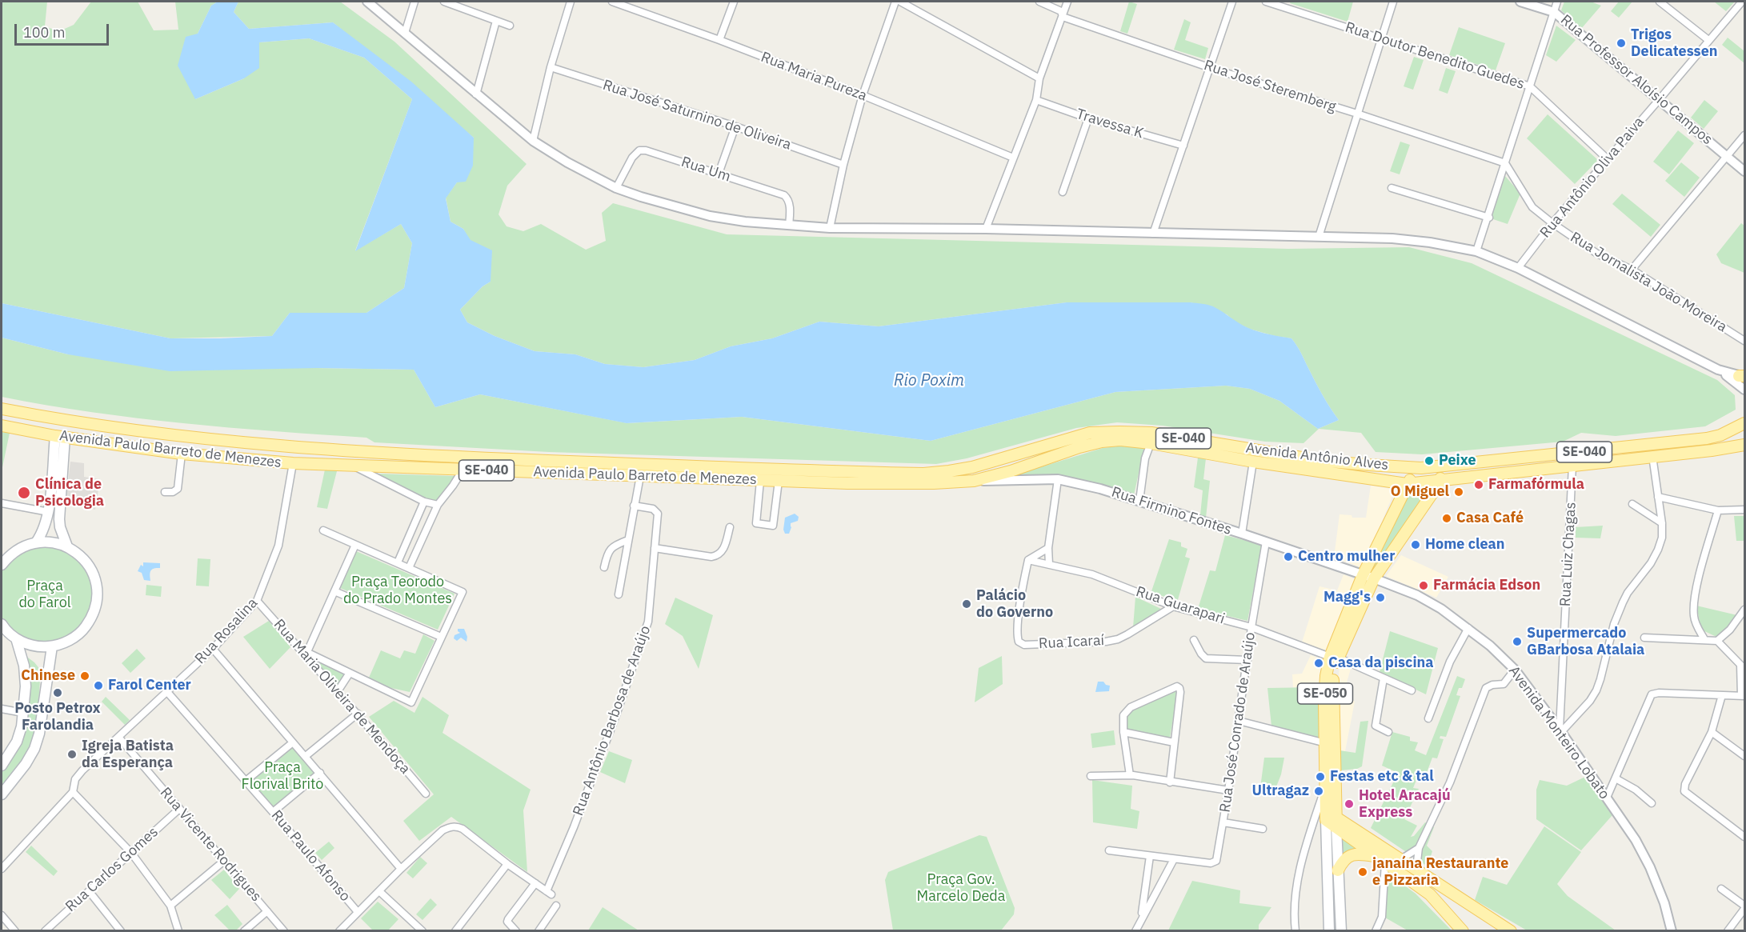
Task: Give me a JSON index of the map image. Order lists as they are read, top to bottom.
{
  "streets": {
    "main road": [
      "SE-040",
      "Avenida Paulo Barreto de Menezes",
      "Avenida Antônio Alves",
      "SE-050"
    ],
    "street": [
      "Rua Doutor Benedito Guedes",
      "Rua Maria Pureza",
      "Rua Professor Aloísio Campos",
      "Rua José Steremberg",
      "Rua José Saturnino de Oliveira",
      "Travessa K",
      "Rua Um",
      "Rua Antônio Oliva Paiva",
      "Rua Jornalista João Moreira",
      "Rua Firmino Fontes",
      "Rua Luiz Chagas",
      "Rua Guarapari",
      "Rua Rosalina",
      "Rua Icaraí",
      "Rua Maria Oliveira de Mendoça",
      "Rua Antônio Barbosa de Araújo",
      "Rua José Conrado de Araújo",
      "Avenida Monteiro Lobato",
      "Rua Vicente Rodrigues",
      "Rua Paulo Afonso",
      "Rua Carlos Gomes"
    ]
  },
  "crossings": [
    ["Rua Doutor Benedito Guedes", "Rua Antônio Oliva Paiva"],
    ["Rua Professor Aloísio Campos", "Rua Antônio Oliva Paiva"],
    ["Rua José Steremberg", "Rua Jornalista João Moreira"],
    ["Rua Antônio Oliva Paiva", "Rua Jornalista João Moreira"],
    ["Avenida Paulo Barreto de Menezes", "Avenida Antônio Alves"],
    ["Avenida Paulo Barreto de Menezes", "Rua Firmino Fontes"],
    ["Avenida Paulo Barreto de Menezes", "Rua Rosalina"],
    ["Avenida Antônio Alves", "Rua Firmino Fontes"],
    ["Avenida Antônio Alves", "Rua Luiz Chagas"],
    ["Rua Firmino Fontes", "SE-050"],
    ["Rua Firmino Fontes", "Rua José Conrado de Araújo"],
    ["Rua Firmino Fontes", "Avenida Monteiro Lobato"],
    ["Rua Luiz Chagas", "Avenida Monteiro Lobato"],
    ["Rua Guarapari", "Rua Icaraí"],
    ["Rua Guarapari", "SE-050"],
    ["Rua Guarapari", "Rua José Conrado de Araújo"],
    ["Rua Rosalina", "Rua Maria Oliveira de Mendoça"],
    ["Rua Rosalina", "Rua Vicente Rodrigues"],
    ["Rua Rosalina", "Rua Paulo Afonso"],
    ["SE-050", "Avenida Monteiro Lobato"],
    ["Rua Vicente Rodrigues", "Rua Carlos Gomes"]
  ],
  "water": ["Rio Poxim"],
  "parks": [
    "Praça Teorodo do Prado Montes",
    "Praça do Farol",
    "Praça Florival Brito",
    "Praça Gov. Marcelo Deda"
  ],
  "places": [
    "Trigos Delicatessen",
    "Peixe",
    "Farmafórmula",
    "O Miguel",
    "Clínica de Psicologia",
    "Casa Café",
    "Home clean",
    "Centro mulher",
    "Farmácia Edson",
    "Magg's",
    "Palácio do Governo",
    "Supermercado GBarbosa Atalaia",
    "Casa da piscina",
    "Chinese",
    "Farol Center",
    "Posto Petrox Farolandia",
    "Igreja Batista da Esperança",
    "Festas etc & tal",
    "Ultragaz",
    "Hotel Aracajú Express",
    "janaína Restaurante e Pizzaria"
  ],
  "scale_bar": "100 m"
}
